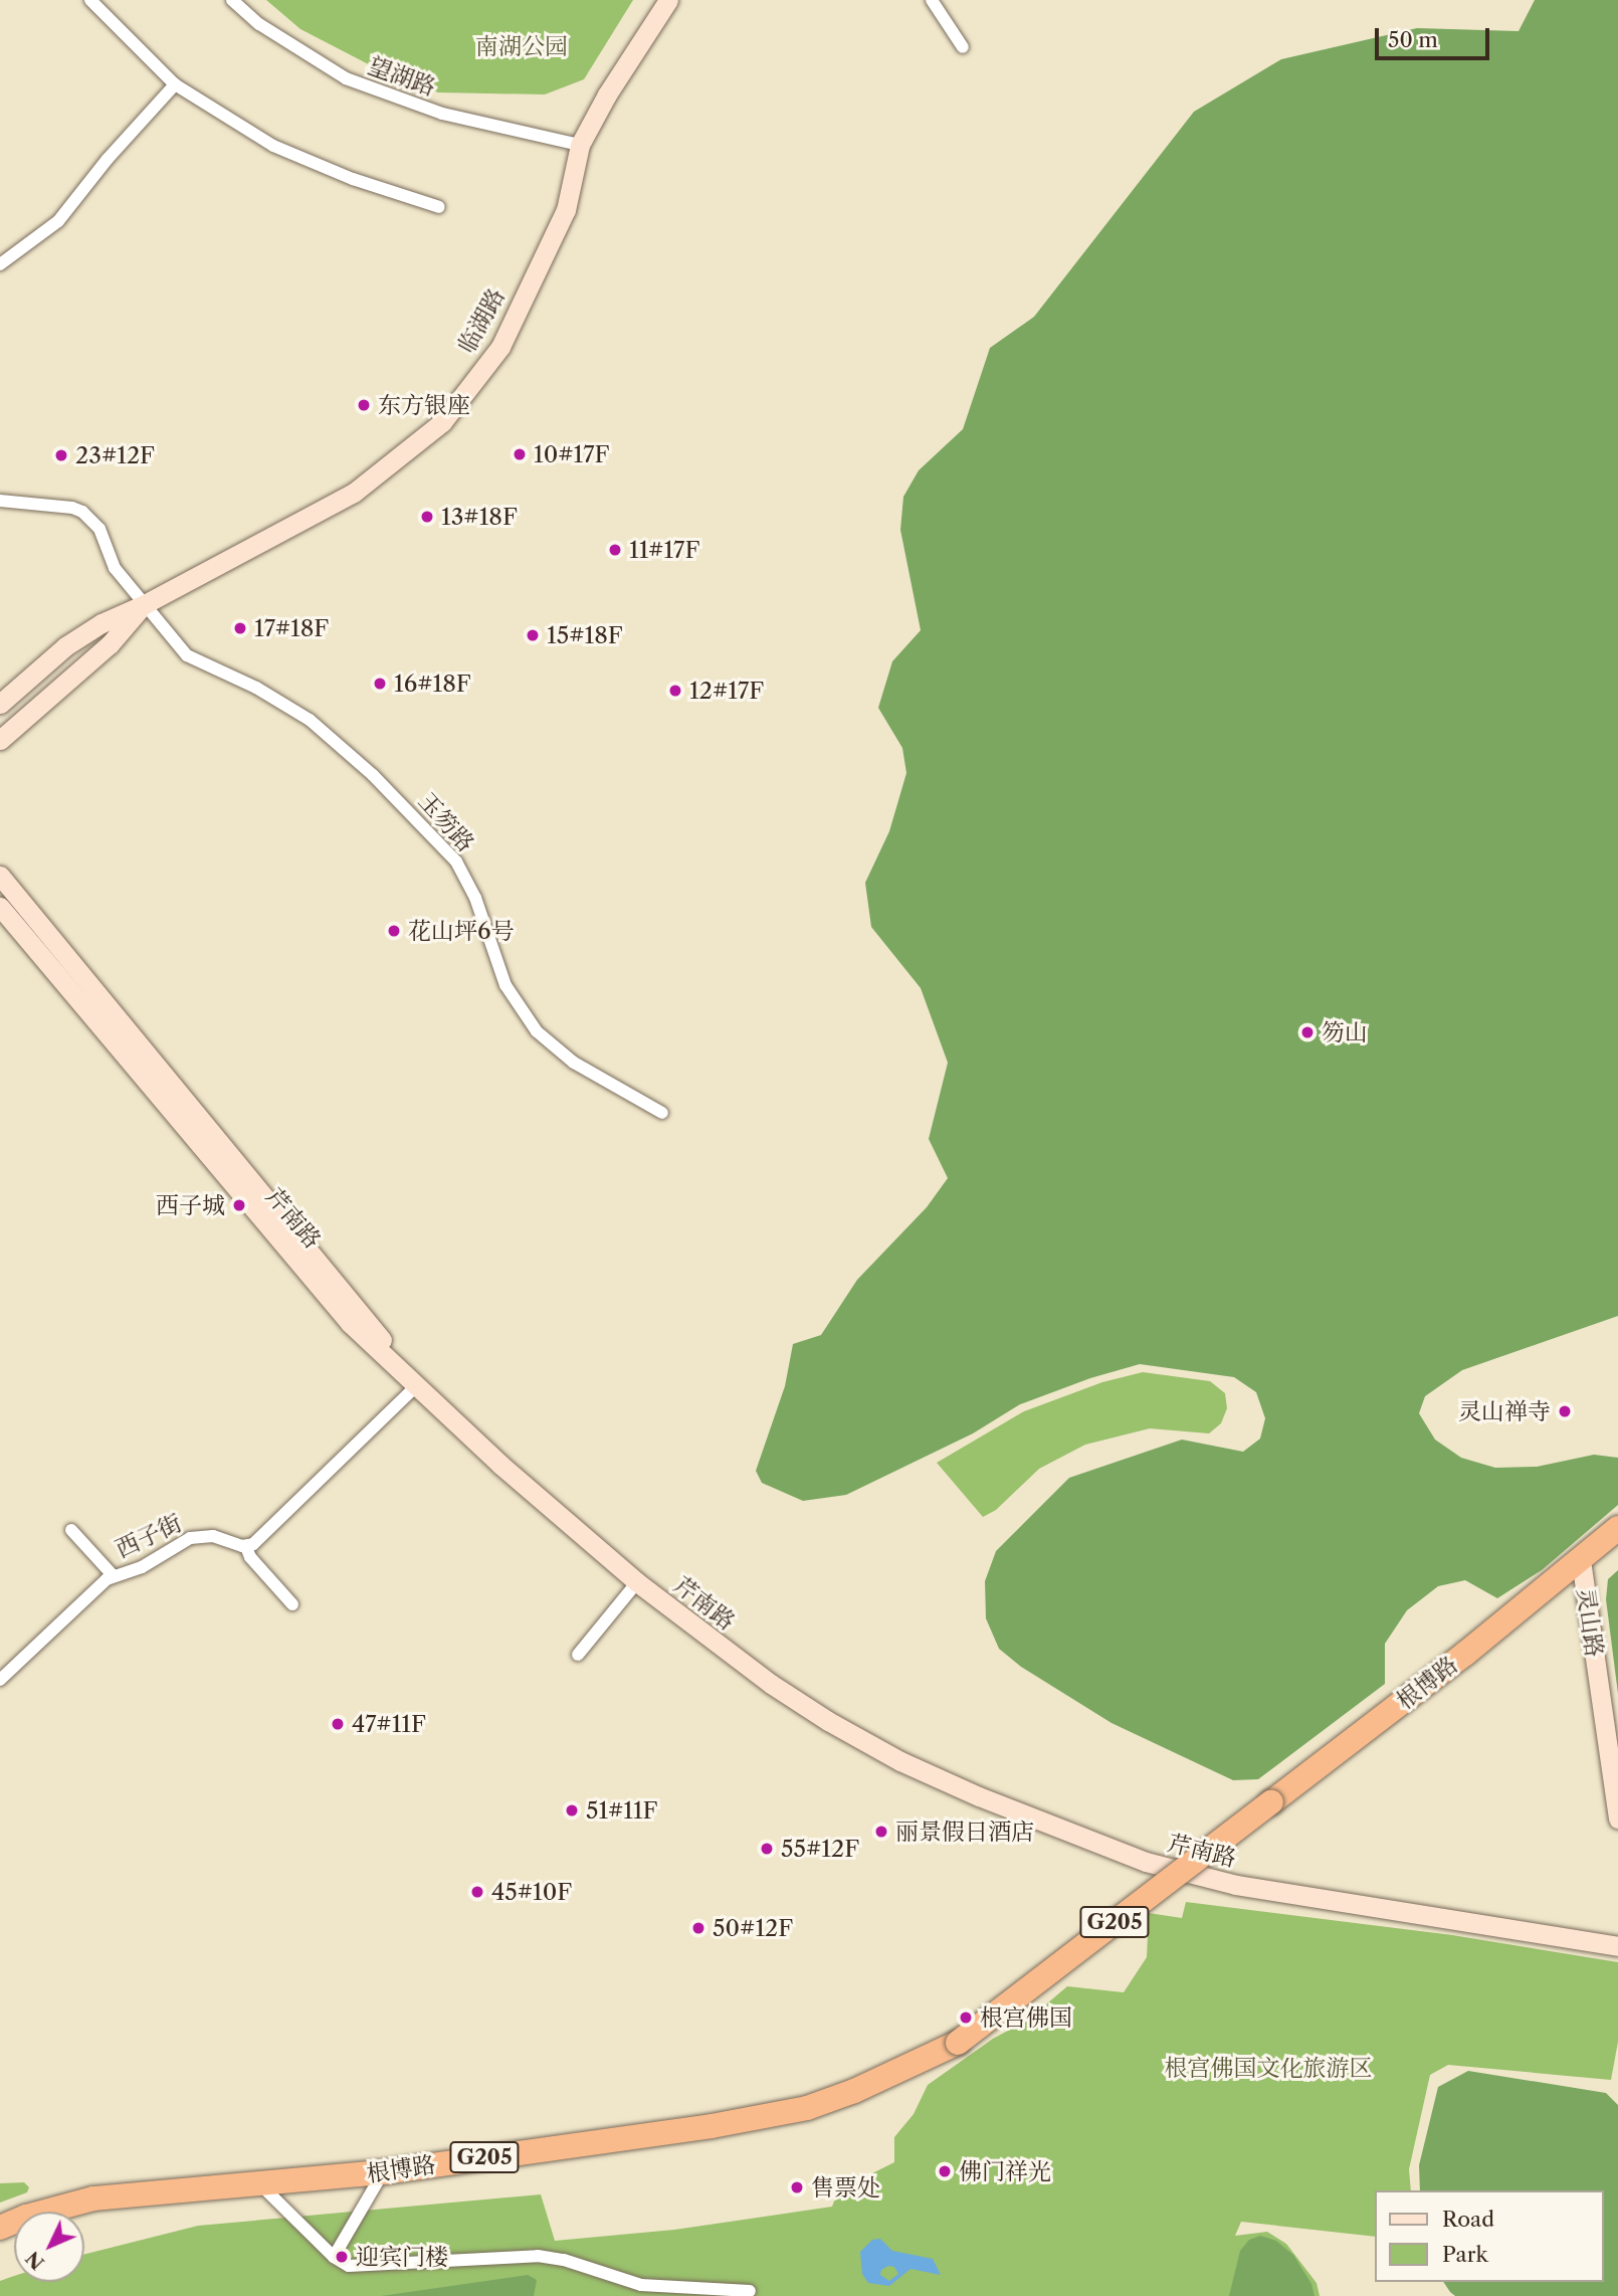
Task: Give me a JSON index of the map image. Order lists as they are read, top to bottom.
{
  "streets": {
    "highway": ["灵山路", "根博路", "G205"],
    "main road": ["临湖路", "芹南路"],
    "street": ["望湖路", "玉笏路", "西子街"]
  },
  "crossings": [
    ["望湖路", "临湖路"],
    ["临湖路", "玉笏路"],
    ["灵山路", "根博路"]
  ],
  "parks": ["南湖公园", "根宫佛国文化旅游区"],
  "places": [
    "东方银座",
    "10#17F",
    "23#12F",
    "13#18F",
    "11#17F",
    "17#18F",
    "15#18F",
    "16#18F",
    "12#17F",
    "花山坪6号",
    "笏山",
    "西子城",
    "灵山禅寺",
    "47#11F",
    "51#11F",
    "丽景假日酒店",
    "55#12F",
    "45#10F",
    "50#12F",
    "根宫佛国",
    "佛门祥光",
    "售票处",
    "迎宾门楼"
  ],
  "legend": ["Road", "Park"],
  "scale_bar": "50 m",
  "north": "bottom left"
}
